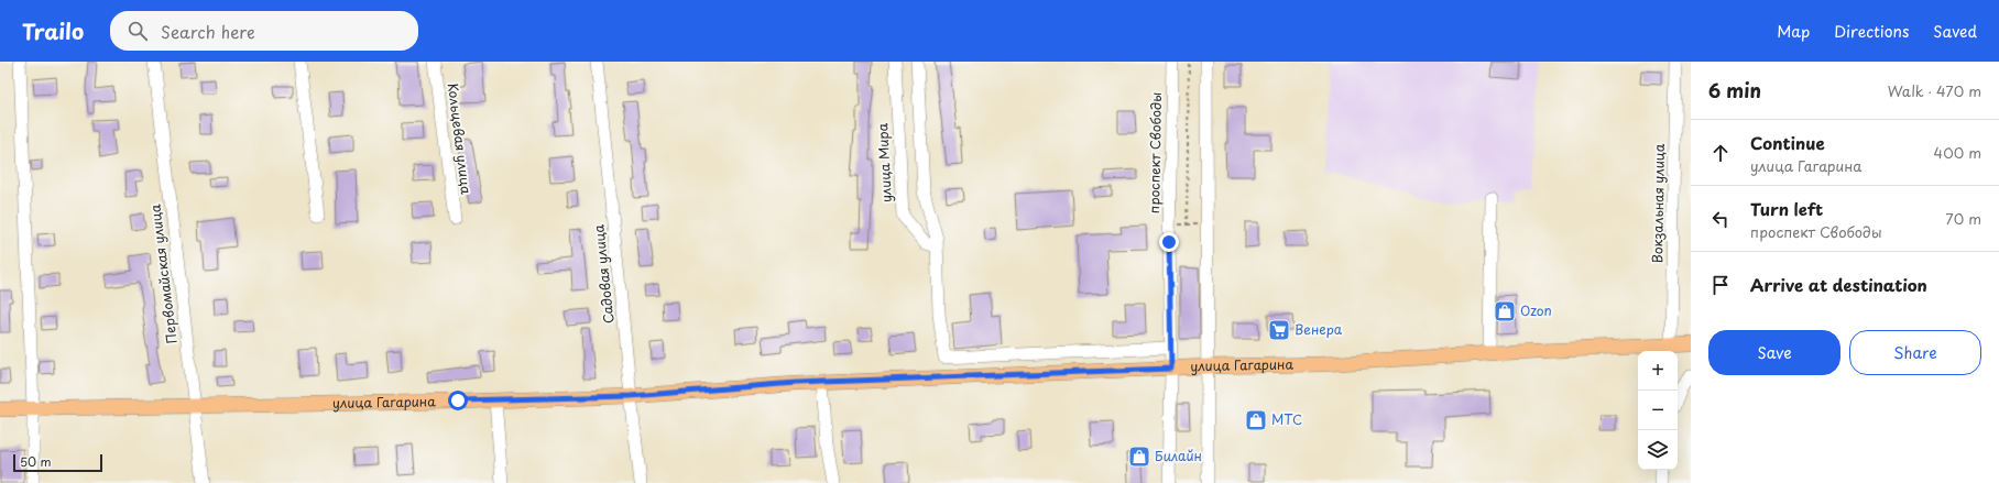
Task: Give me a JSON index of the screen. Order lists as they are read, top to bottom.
{
  "streets": {
    "main road": ["улица Гагарина"],
    "street": [
      "Кольцевая улица",
      "проспект Свободы",
      "улица Мира",
      "Вокзальная улица",
      "Первомайская улица",
      "Садовая улица"
    ]
  },
  "crossings": [
    ["проспект Свободы", "улица Гагарина"],
    ["Вокзальная улица", "улица Гагарина"],
    ["Первомайская улица", "улица Гагарина"],
    ["Садовая улица", "улица Гагарина"]
  ],
  "places": {
    "shop": ["Ozon", "МТС", "Билайн"],
    "supermarket": ["Венера"]
  },
  "scale_bar": "50 m",
  "page": {
    "header": "Trailo",
    "search": "Search here",
    "nav": ["Map", "Directions", "Saved"],
    "heading": ["6 min", "Walk · 470 m"],
    "list": [
      ["Continue", "улица Гагарина", "400 m"],
      ["Turn left", "проспект Свободы", "70 m"],
      "Arrive at destination"
    ],
    "buttons": ["Save", "Share"],
    "map_buttons": ["+", "−"],
    "scale": "50 m"
  }
}
